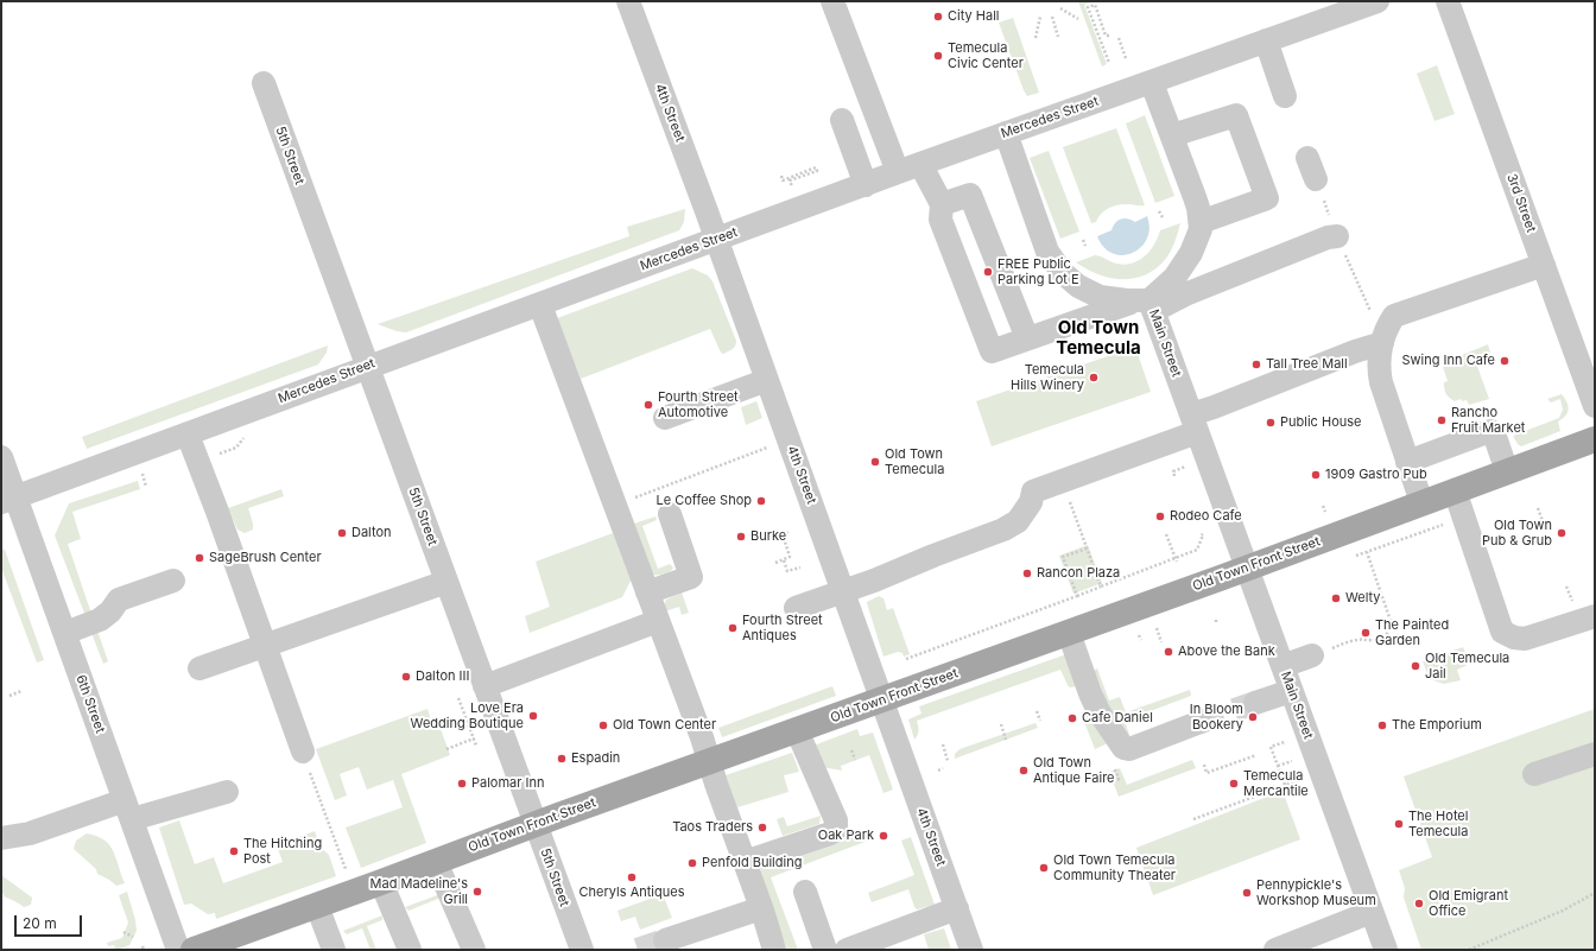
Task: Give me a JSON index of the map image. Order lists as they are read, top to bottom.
{
  "streets": {
    "main road": ["Old Town Front Street"],
    "street": [
      "4th Street",
      "Mercedes Street",
      "5th Street",
      "3rd Street",
      "Main Street",
      "6th Street"
    ]
  },
  "crossings": [
    ["4th Street", "Mercedes Street"],
    ["4th Street", "Old Town Front Street"],
    ["Mercedes Street", "5th Street"],
    ["Mercedes Street", "Main Street"],
    ["Mercedes Street", "6th Street"],
    ["5th Street", "Old Town Front Street"],
    ["Main Street", "Old Town Front Street"]
  ],
  "districts": ["Old Town Temecula"],
  "places": [
    "City Hall",
    "Temecula Civic Center",
    "FREE Public Parking Lot E",
    "Swing Inn Cafe",
    "Tall Tree Mall",
    "Temecula Hills Winery",
    "Fourth Street Automotive",
    "Rancho Fruit Market",
    "Public House",
    "Old Town Temecula",
    "1909 Gastro Pub",
    "Le Coffee Shop",
    "Rodeo Cafe",
    "Dalton",
    "Old Town Pub & Grub",
    "Burke",
    "SageBrush Center",
    "Rancon Plaza",
    "Welty",
    "Fourth Street Antiques",
    "The Painted Garden",
    "Above the Bank",
    "Old Temecula Jail",
    "Dalton III",
    "Love Era Wedding Boutique",
    "In Bloom Bookery",
    "Cafe Daniel",
    "Old Town Center",
    "The Emporium",
    "Espadin",
    "Old Town Antique Faire",
    "Palomar Inn",
    "Temecula Mercantile",
    "The Hotel Temecula",
    "Taos Traders",
    "Oak Park",
    "The Hitching Post",
    "Penfold Building",
    "Old Town Temecula Community Theater",
    "Cheryls Antiques",
    "Mad Madeline's Grill",
    "Pennypickle's Workshop Museum",
    "Old Emigrant Office"
  ],
  "scale_bar": "20 m"
}
